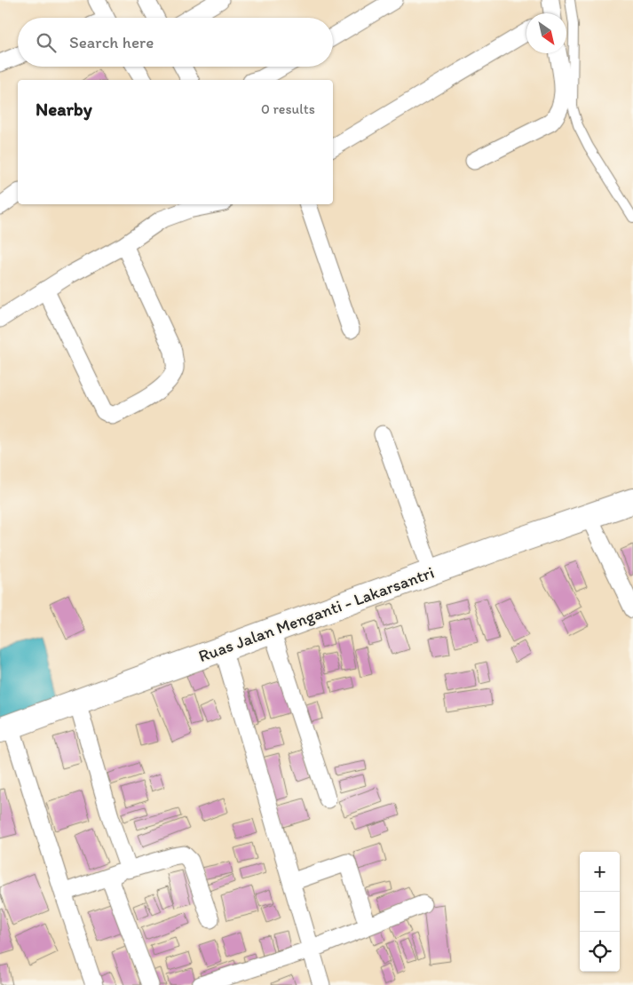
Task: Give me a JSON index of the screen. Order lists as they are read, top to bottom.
{
  "streets": {
    "main road": ["Ruas Jalan Menganti - Lakarsantri"]
  },
  "north": "bottom right",
  "page": {
    "search": "Search here",
    "heading": ["Nearby", "0 results"],
    "map_buttons": ["+", "−"]
  }
}
